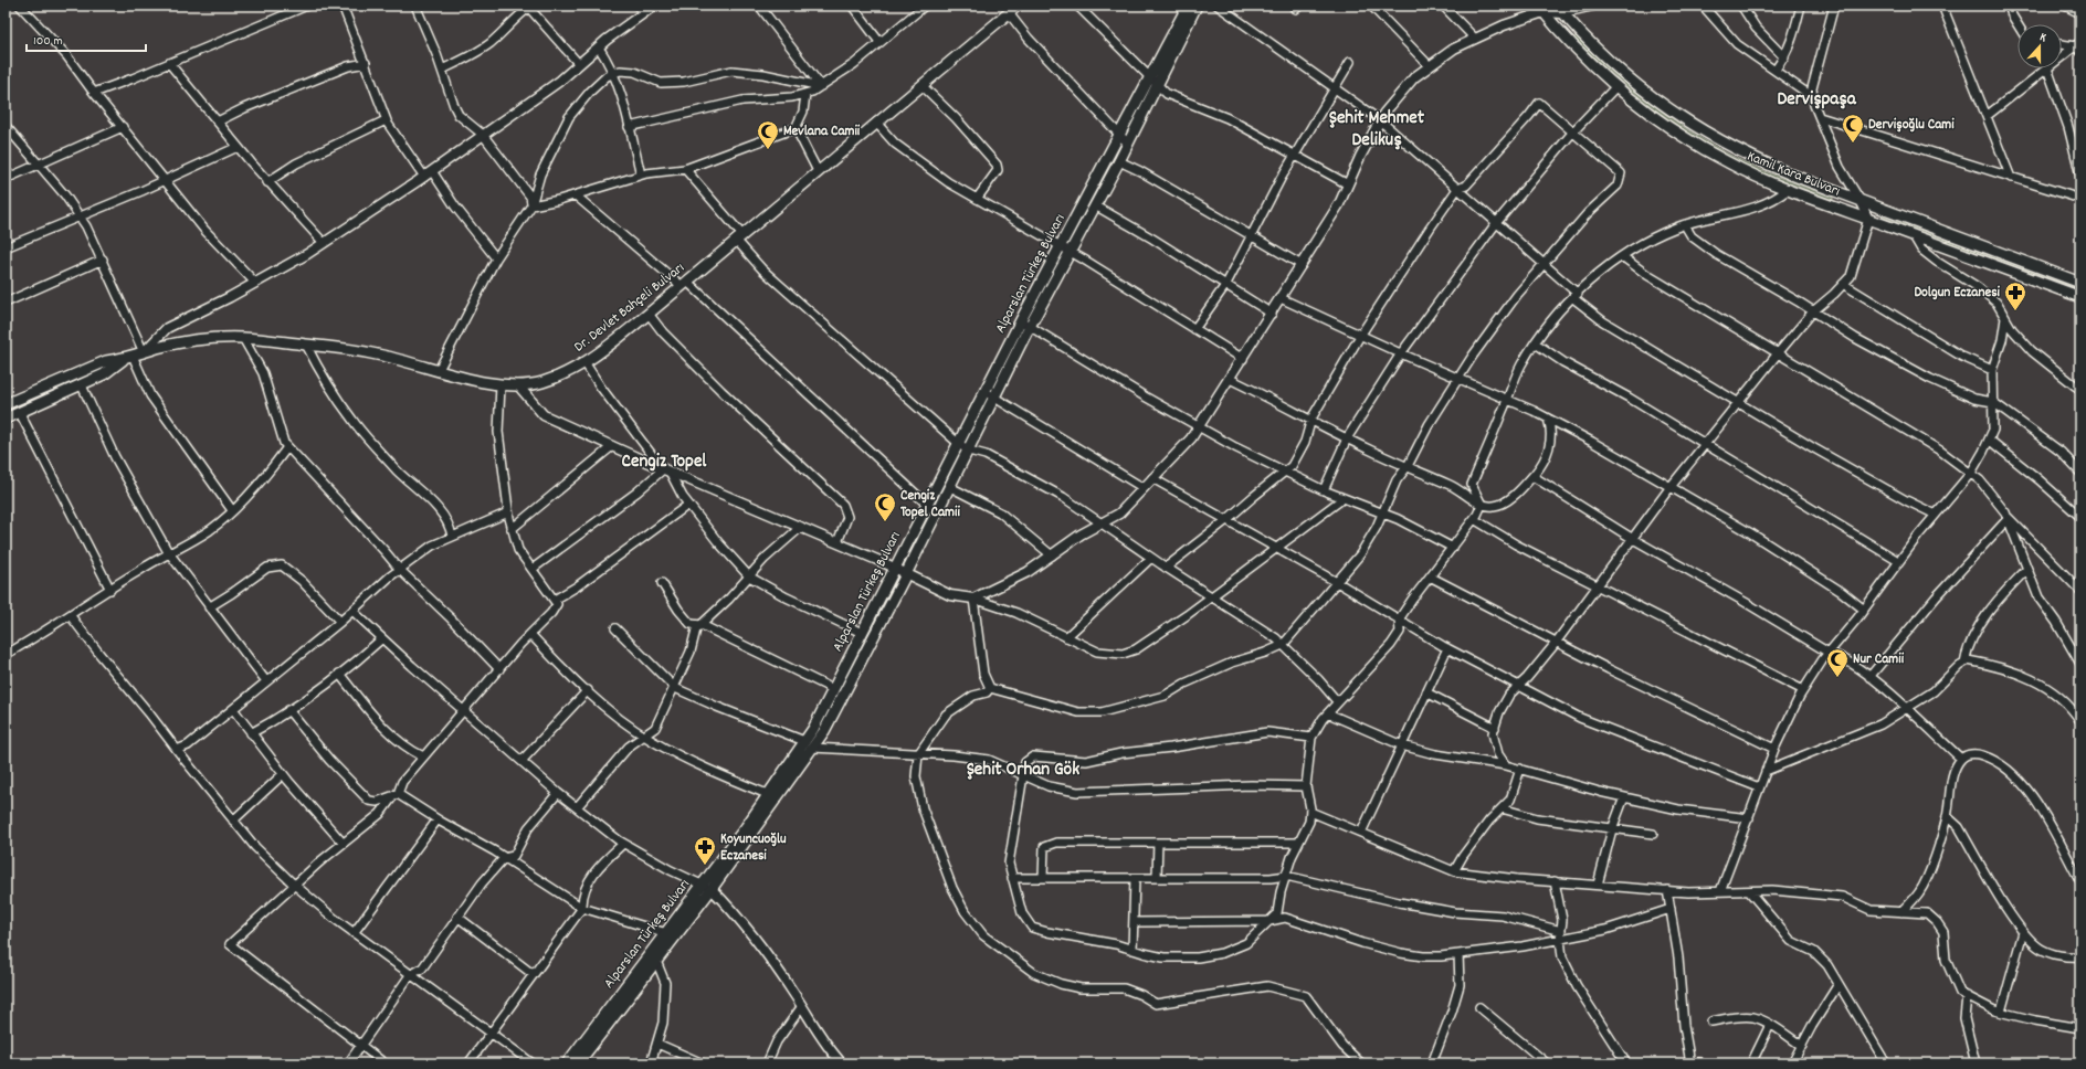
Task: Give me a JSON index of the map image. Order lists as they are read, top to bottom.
{
  "streets": {
    "main road": ["Kamil Kara Bulvarı", "Alparslan Türkeş Bulvarı", "Dr. Devlet Bahçeli Bulvarı"]
  },
  "districts": [
    "Dervişpaşa",
    "Şehit Mehmet Delikuş",
    "Cengiz Topel",
    "Şehit Orhan Gök"
  ],
  "places": {
    "mosque": [
      "Dervişoğlu Cami",
      "Mevlana Camii",
      "Cengiz Topel Camii",
      "Nur Camii"
    ],
    "pharmacy": ["Dolgun Eczanesi", "Koyuncuoğlu Eczanesi"]
  },
  "scale_bar": "100 m",
  "north": "top"
}
